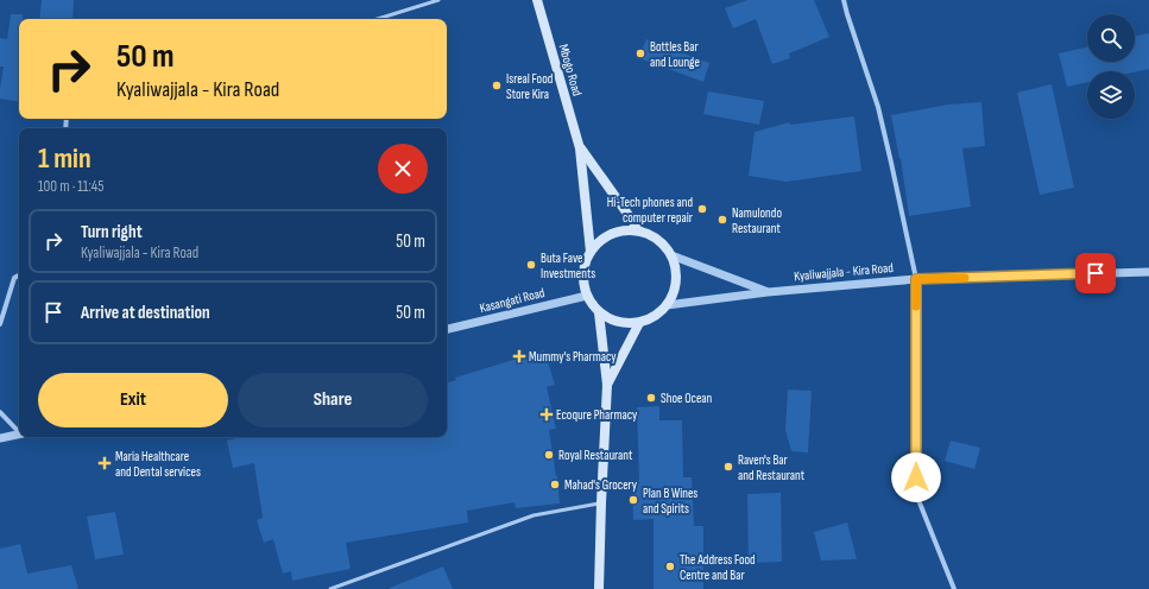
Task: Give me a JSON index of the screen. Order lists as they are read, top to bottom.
{
  "streets": {
    "main road": ["Mbogo Road"],
    "street": ["Kyaliwajjala - Kira Road", "Kasangati Road"]
  },
  "crossings": [
    ["Mbogo Road", "Kyaliwajjala - Kira Road"],
    ["Mbogo Road", "Kasangati Road"],
    ["Kyaliwajjala - Kira Road", "Kasangati Road"]
  ],
  "places": {
    "other": [
      "Bottles Bar and Lounge",
      "Isreal Food Store Kira",
      "Hi-Tech phones and computer repair",
      "Namulondo Restaurant",
      "Buta Fave Investments",
      "Shoe Ocean",
      "Royal Restaurant",
      "Raven's Bar and Restaurant",
      "Mahad's Grocery",
      "Plan B Wines and Spirits",
      "The Address Food Centre and Bar"
    ],
    "health": ["Mummy's Pharmacy", "Ecoqure Pharmacy", "Maria Healthcare and Dental services"]
  },
  "page": {
    "turn": ["50 m", "Kyaliwajjala - Kira Road"],
    "heading": ["1 min", "100 m · 11:45"],
    "list": [
      {
        "name": "Turn right",
        "note": "Kyaliwajjala - Kira Road",
        "value": "50 m"
      },
      {
        "name": "Arrive at destination",
        "value": "50 m"
      }
    ],
    "buttons": ["Exit", "Share"]
  }
}
